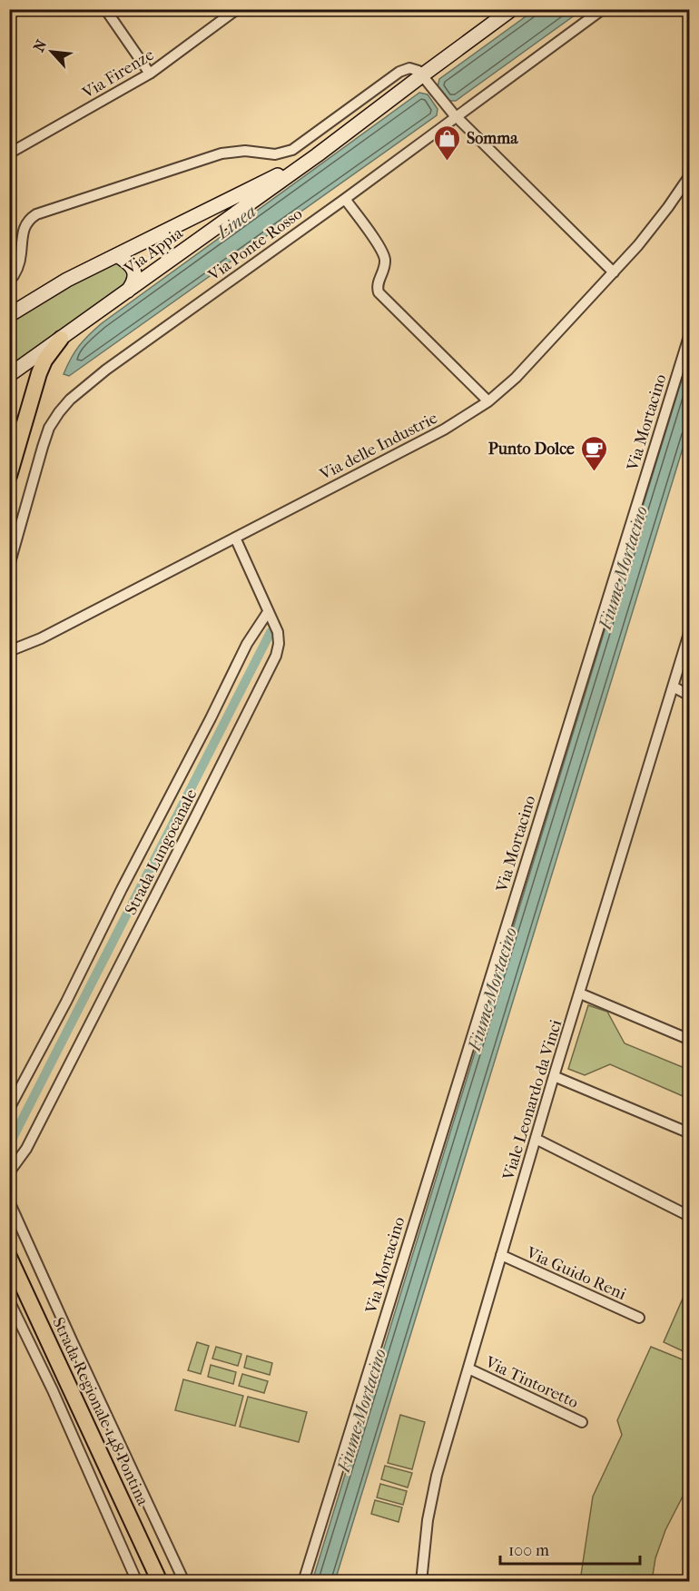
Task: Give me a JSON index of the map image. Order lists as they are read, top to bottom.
{
  "streets": {
    "main road": ["Via Appia", "Strada Regionale 148 Pontina"],
    "street": [
      "Via Firenze",
      "Via Ponte Rosso",
      "Via Mortacino",
      "Via delle Industrie",
      "Strada Lungocanale",
      "Viale Leonardo da Vinci",
      "Via Guido Reni",
      "Via Tintoretto"
    ]
  },
  "crossings": [
    ["Via delle Industrie", "Strada Lungocanale"],
    ["Viale Leonardo da Vinci", "Via Guido Reni"],
    ["Viale Leonardo da Vinci", "Via Tintoretto"]
  ],
  "water": ["Linea", "Fiume Mortacino"],
  "places": {
    "shop": ["Somma"],
    "cafe": ["Punto Dolce"]
  },
  "scale_bar": "100 m",
  "north": "top left"
}
